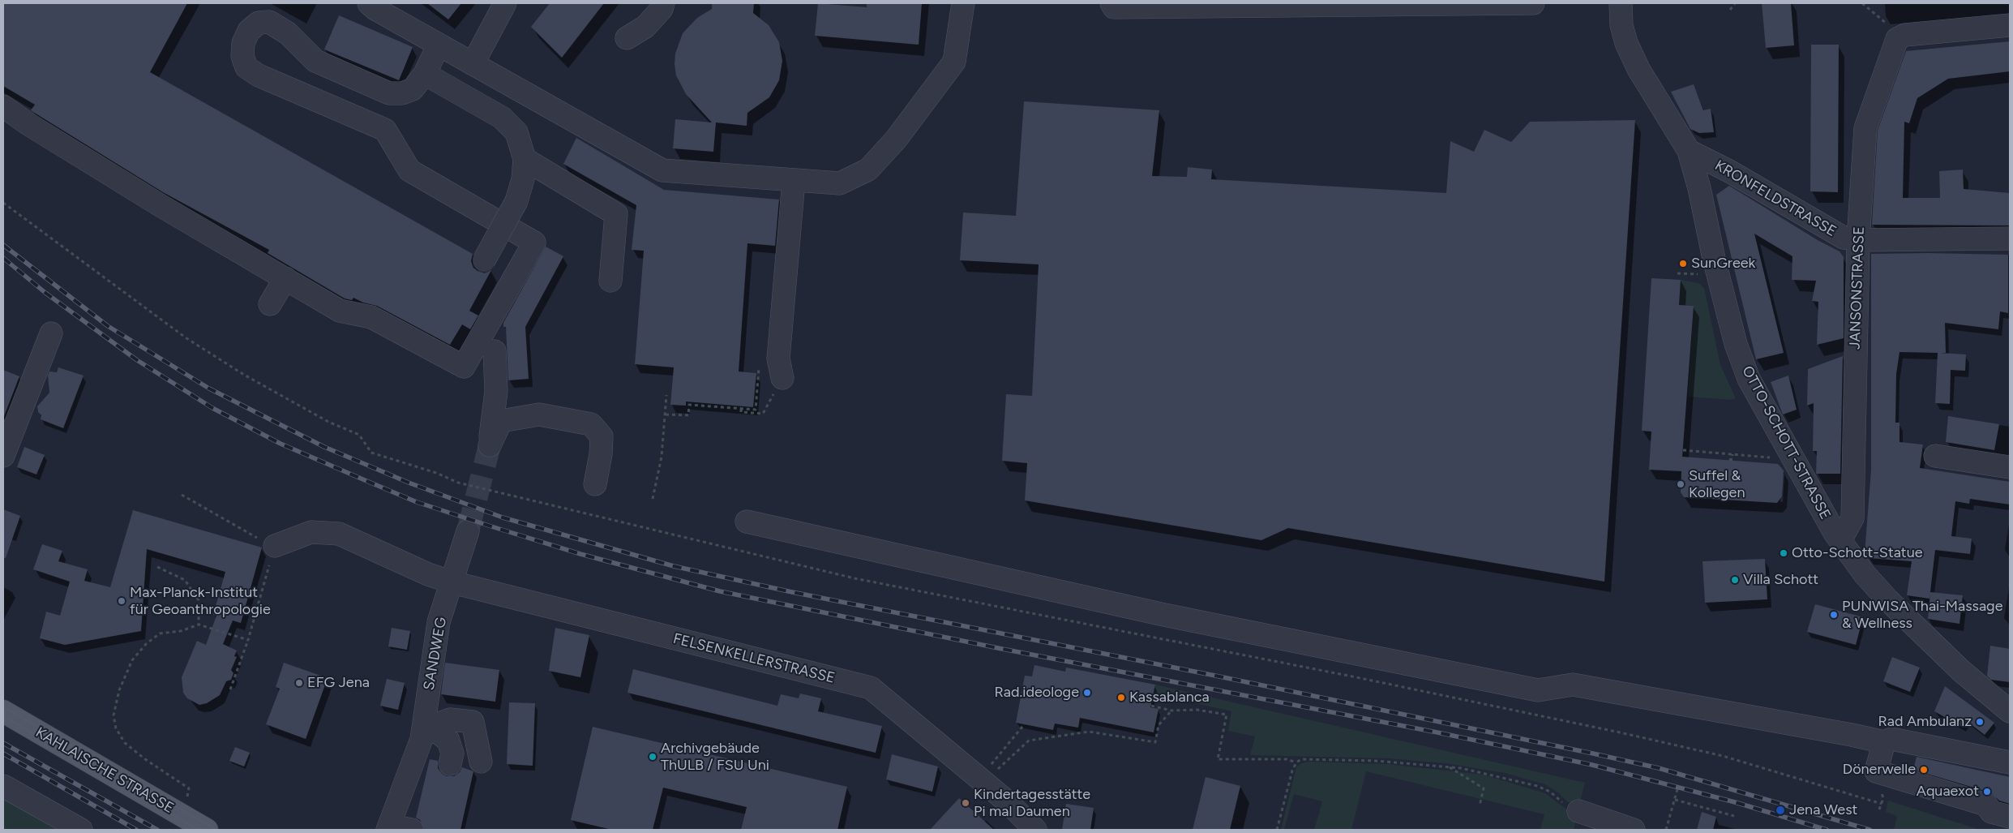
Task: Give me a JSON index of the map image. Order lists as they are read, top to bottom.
{
  "streets": {
    "main road": ["KAHLAISCHE STRASSE"],
    "street": [
      "KRONFELDSTRASSE",
      "JANSONSTRASSE",
      "OTTO-SCHOTT-STRASSE",
      "SANDWEG",
      "FELSENKELLERSTRASSE"
    ]
  },
  "crossings": [
    ["KRONFELDSTRASSE", "JANSONSTRASSE"],
    ["KRONFELDSTRASSE", "OTTO-SCHOTT-STRASSE"],
    ["JANSONSTRASSE", "OTTO-SCHOTT-STRASSE"],
    ["SANDWEG", "FELSENKELLERSTRASSE"]
  ],
  "places": [
    "SunGreek",
    "Suffel & Kollegen",
    "Otto-Schott-Statue",
    "Villa Schott",
    "Max-Planck-Institut für Geoanthropologie",
    "PUNWISA Thai-Massage & Wellness",
    "EFG Jena",
    "Rad.ideologe",
    "Kassablanca",
    "Rad Ambulanz",
    "Archivgebäude ThULB / FSU Uni",
    "Dönerwelle",
    "Aquaexot",
    "Kindertagesstätte Pi mal Daumen",
    "Jena West"
  ]
}
